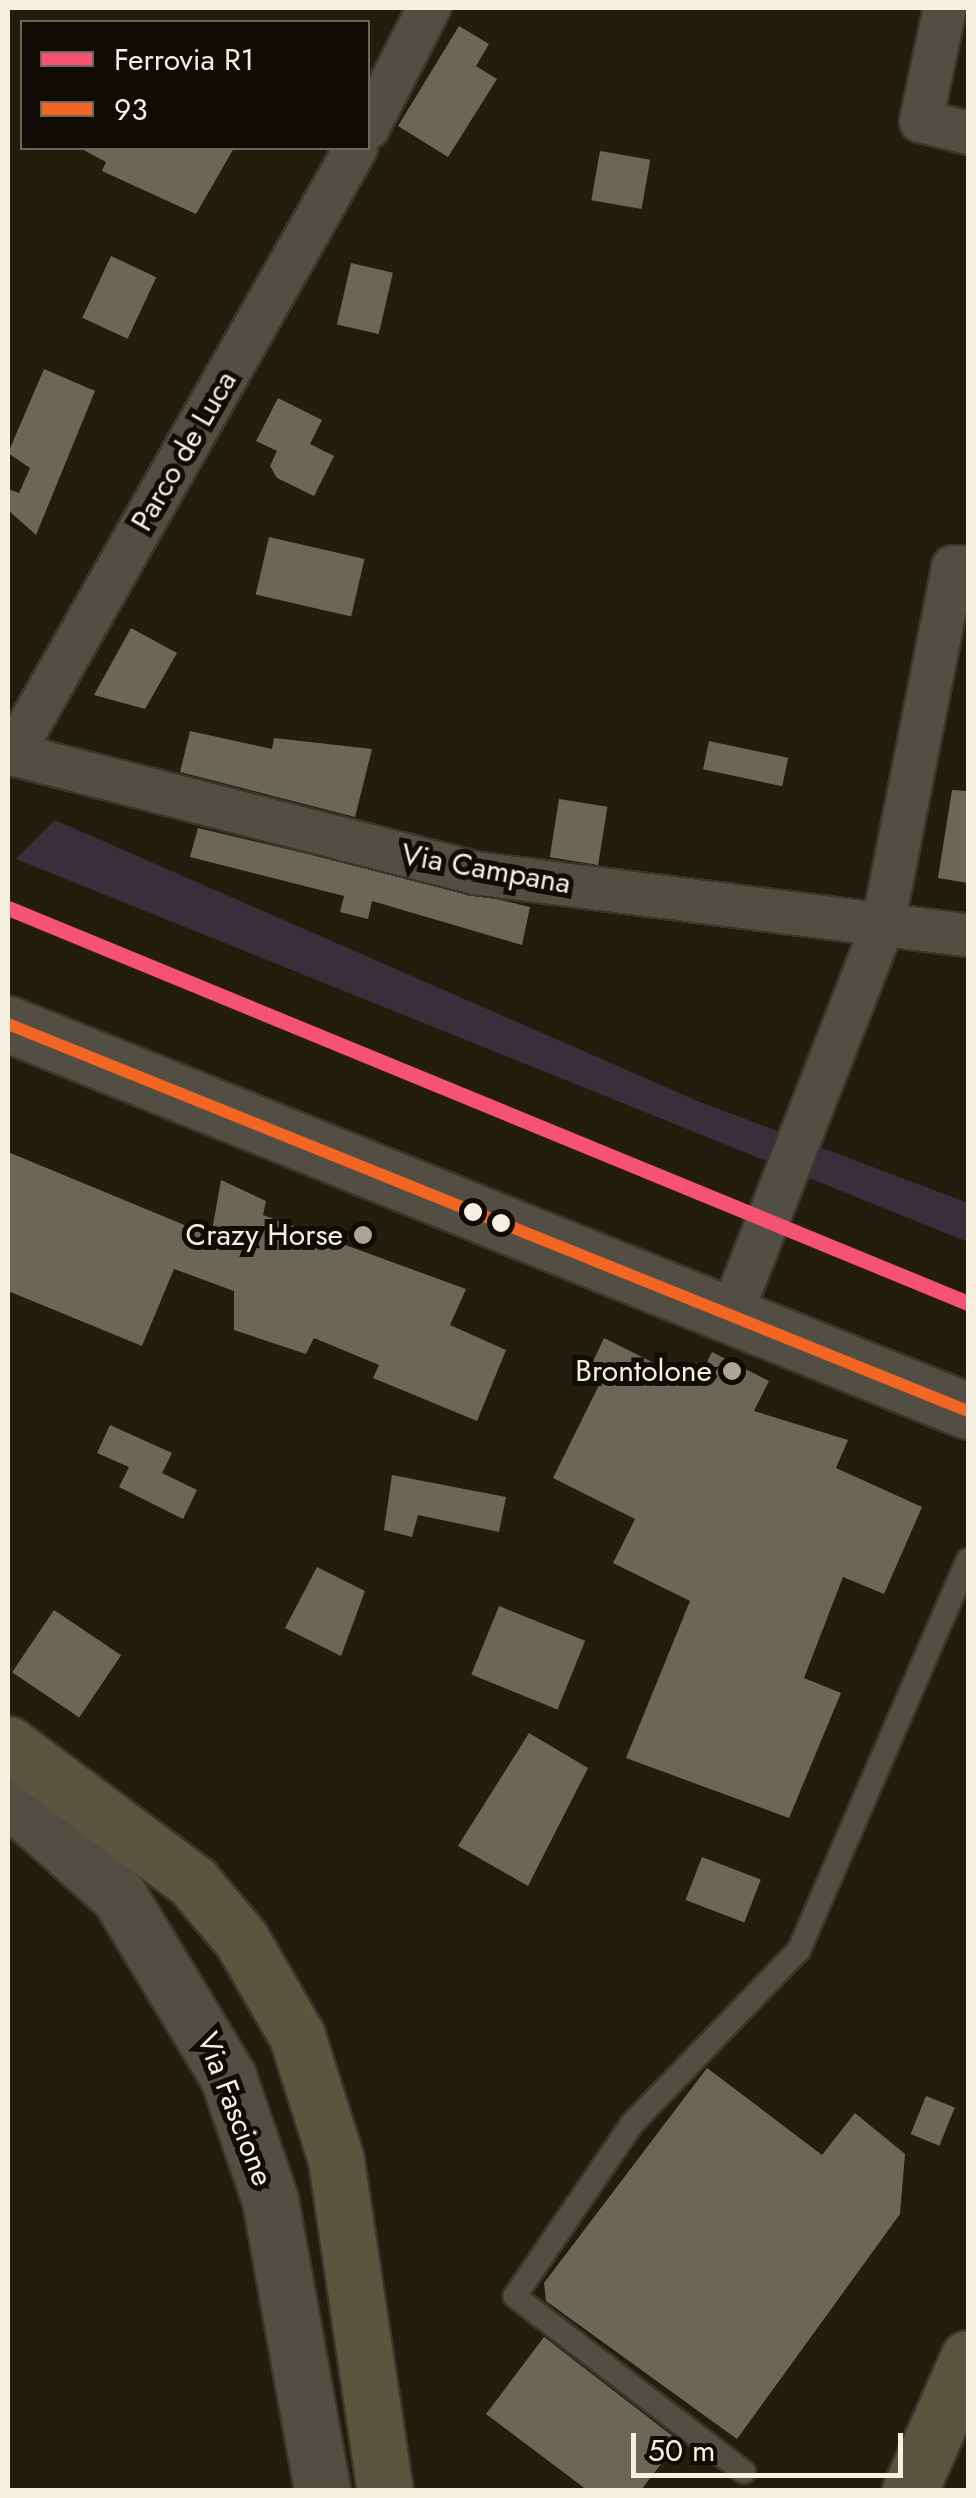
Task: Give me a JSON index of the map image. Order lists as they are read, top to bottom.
{
  "streets": {
    "main road": ["Via Fascione"],
    "street": ["Parco de Luca", "Via Campana"]
  },
  "crossings": [
    ["Parco de Luca", "Via Campana"]
  ],
  "places": ["Crazy Horse", "Brontolone"],
  "lines": ["rail line R1", "transit line 93"],
  "legend": ["Ferrovia R1", "93"],
  "scale_bar": "50 m"
}
